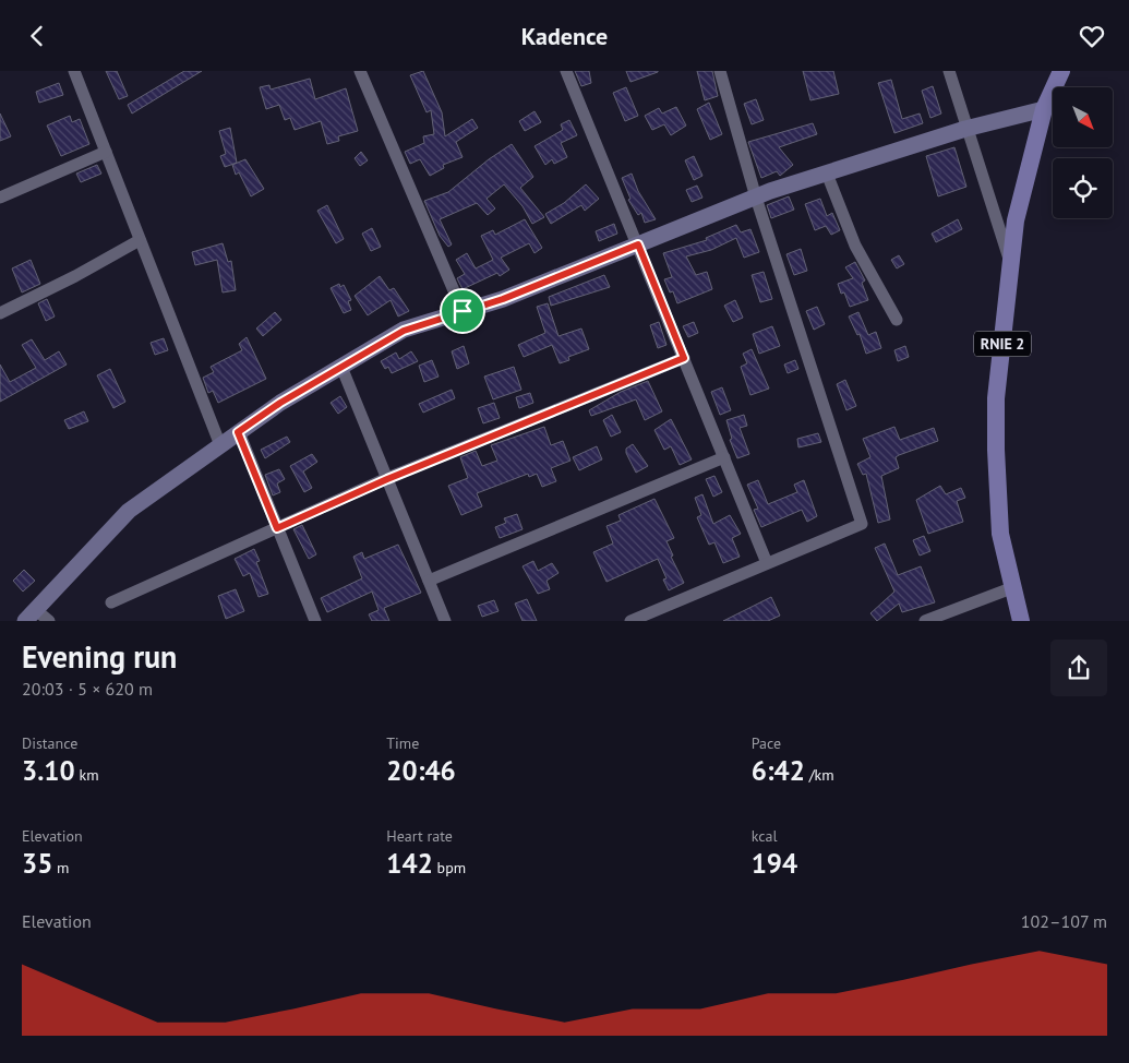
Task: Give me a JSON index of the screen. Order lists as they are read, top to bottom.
{
  "streets": {
    "main road": ["RNIE 2"]
  },
  "north": "bottom right",
  "page": {
    "header": "Kadence",
    "heading": ["Evening run", "20:03 · 5 × 620 m"],
    "stats": [
      ["Distance", "3.10 km"],
      ["Time", "20:46"],
      ["Pace", "6:42 /km"],
      ["Elevation", "35 m"],
      ["Heart rate", "142 bpm"],
      ["kcal", "194"]
    ],
    "chart": ["Elevation", "102–107 m"]
  }
}
